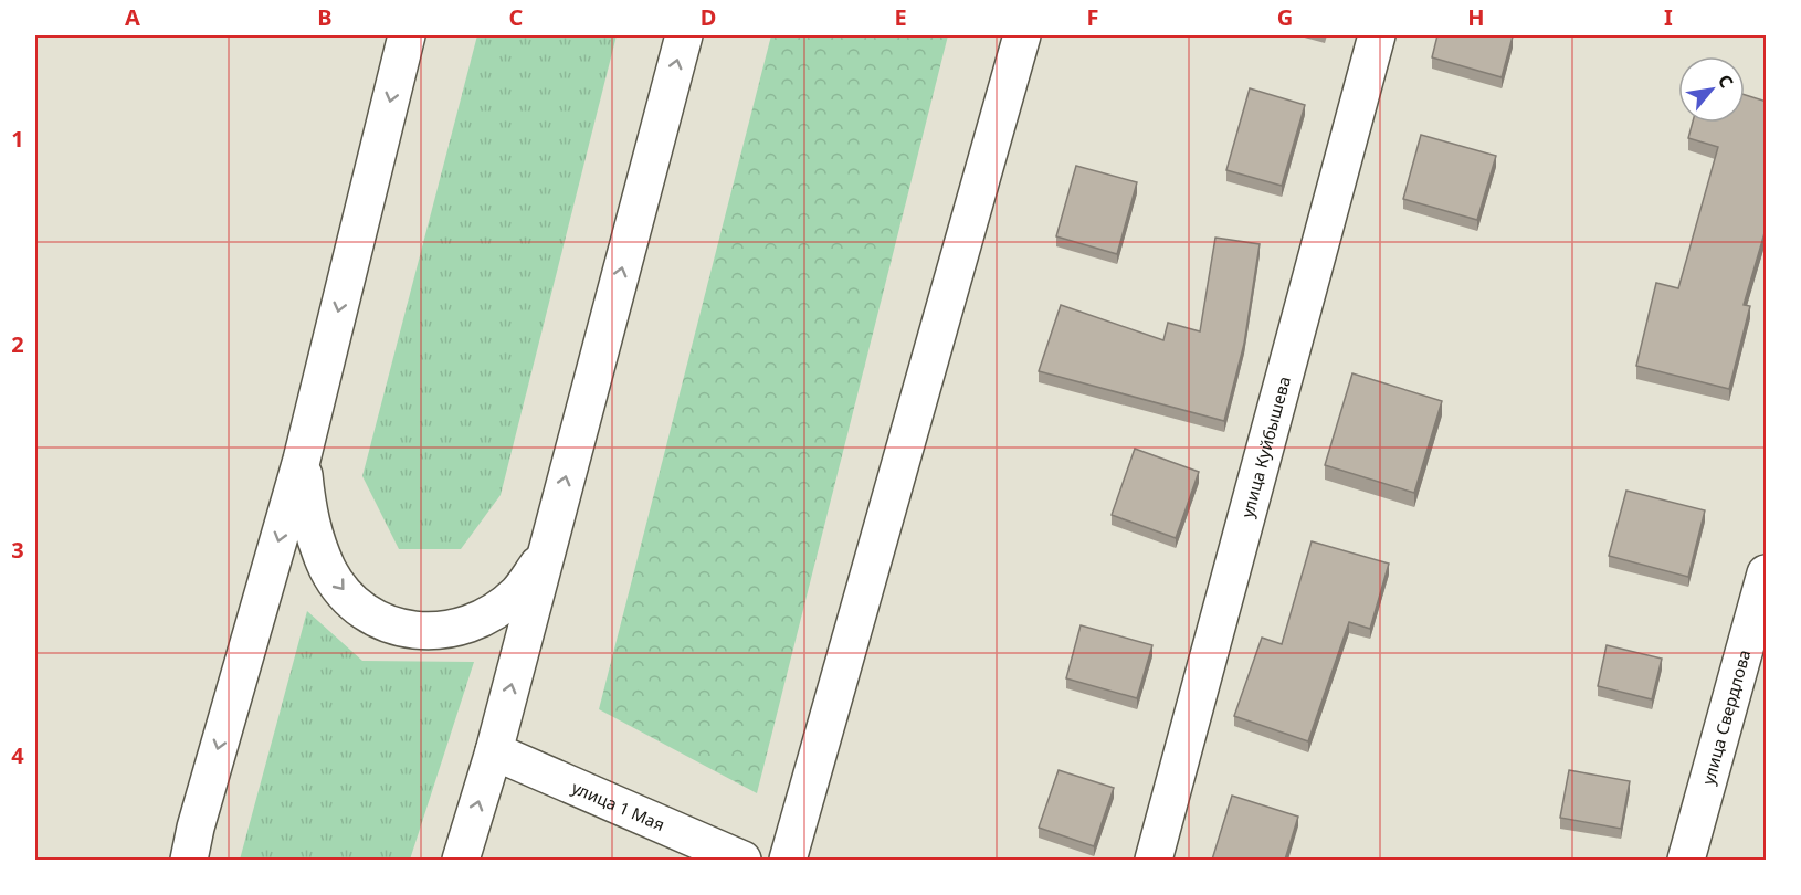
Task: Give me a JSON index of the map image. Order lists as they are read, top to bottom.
{
  "streets": {
    "street": ["улица Куйбышева", "улица Свердлова", "улица 1 Мая"]
  },
  "north": "top right",
  "grid": {
    "columns": [
      "A",
      "B",
      "C",
      "D",
      "E",
      "F",
      "G",
      "H",
      "I"
    ],
    "rows": [
      "1",
      "2",
      "3",
      "4"
    ]
  }
}
